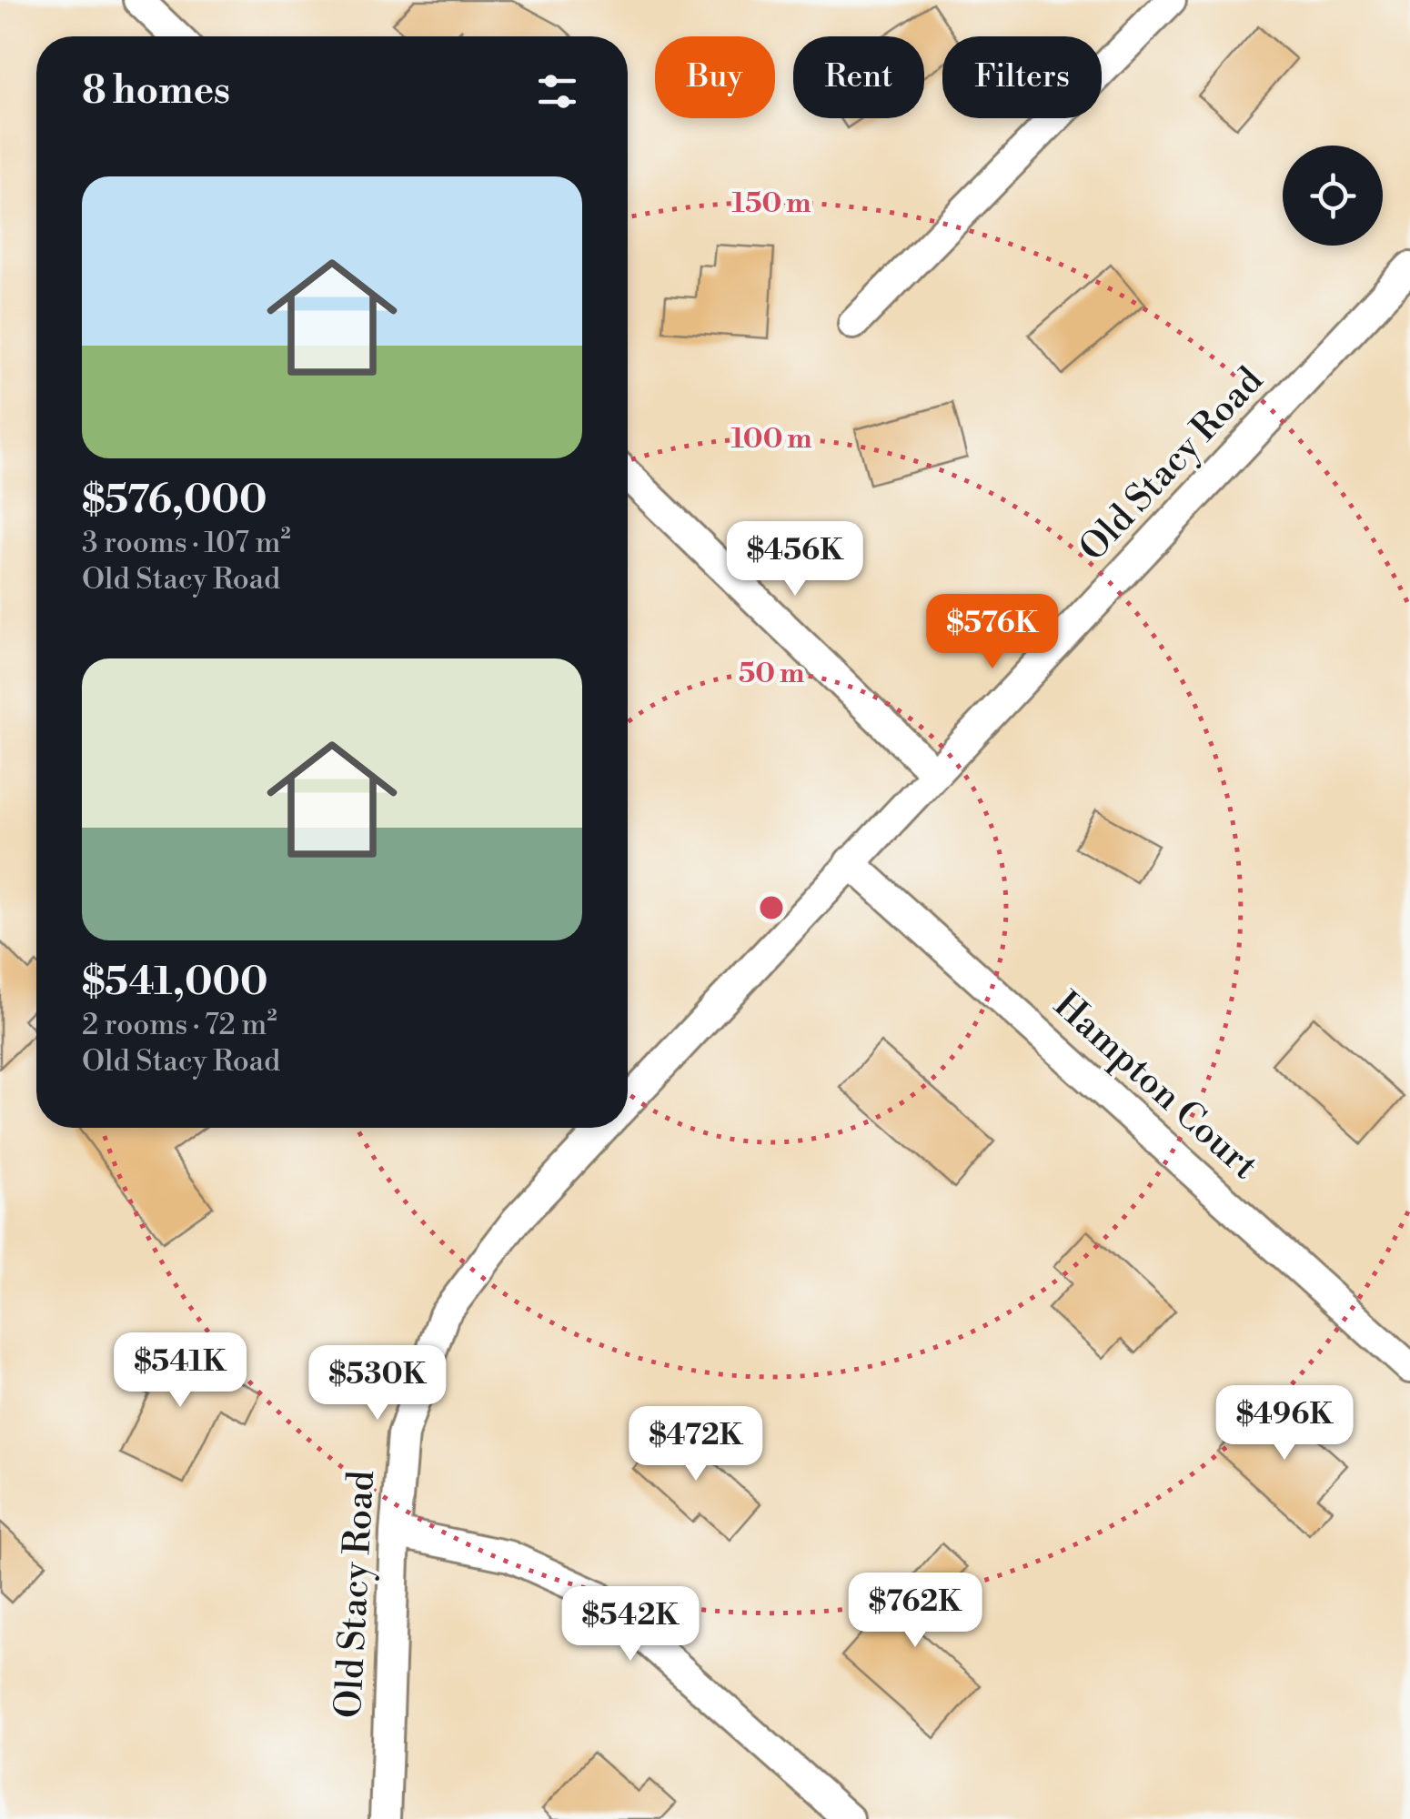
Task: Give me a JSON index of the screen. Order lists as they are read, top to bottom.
{
  "streets": {
    "street": ["Old Stacy Road", "Hampton Court"]
  },
  "crossings": [
    ["Old Stacy Road", "Hampton Court"]
  ],
  "page": {
    "chip": ["Buy", "Rent", "Filters"],
    "heading": "8 homes",
    "list": [
      {
        "name": "$576,000",
        "note": "3 rooms · 107 m² · Old Stacy Road"
      },
      {
        "name": "$541,000",
        "note": "2 rooms · 72 m² · Old Stacy Road"
      }
    ],
    "price": [
      "$456K",
      "$576K",
      "$541K",
      "$530K",
      "$496K",
      "$472K",
      "$762K",
      "$542K"
    ]
  },
  "rings": ["150 m", "100 m", "50 m"]
}
